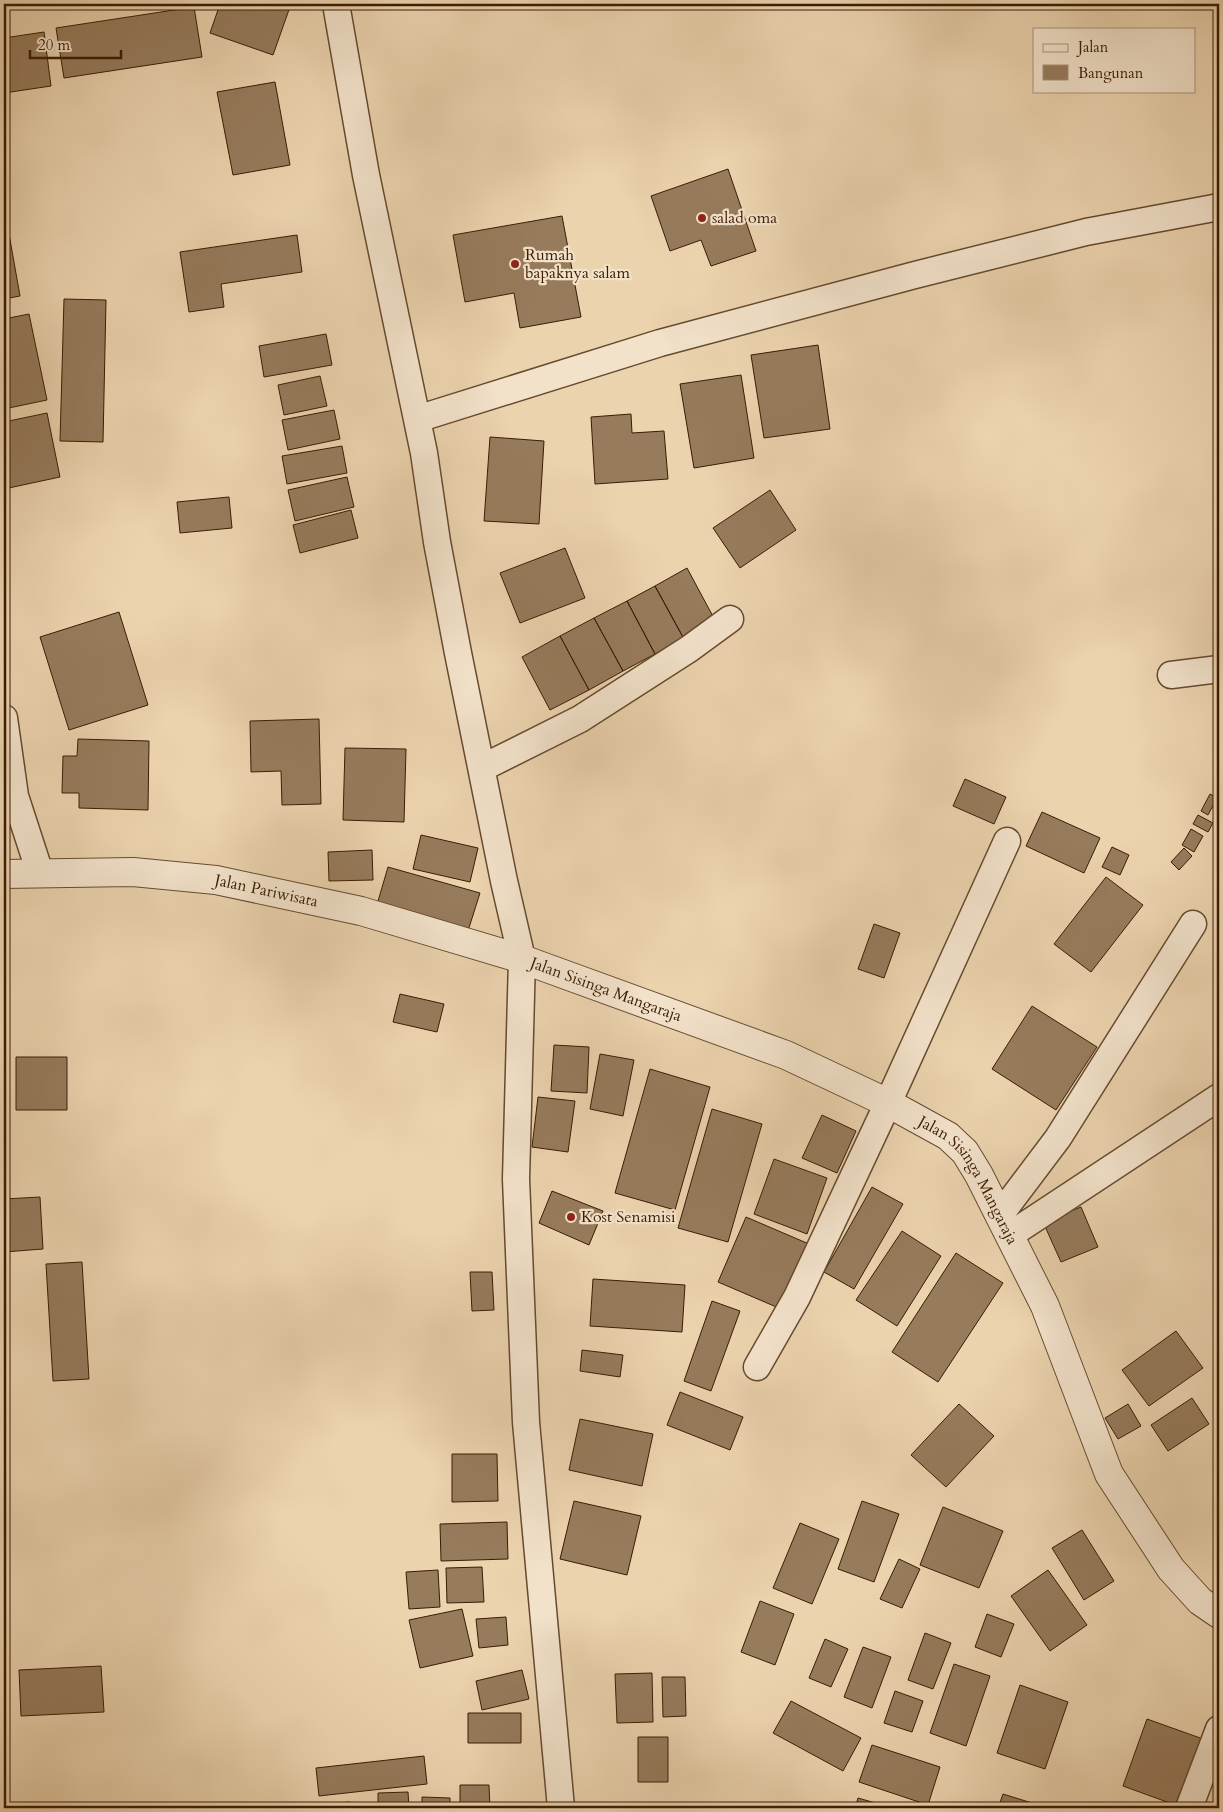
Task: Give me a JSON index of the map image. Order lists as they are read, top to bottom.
{
  "streets": {
    "street": ["Jalan Pariwisata", "Jalan Sisinga Mangaraja"]
  },
  "crossings": [
    ["Jalan Pariwisata", "Jalan Sisinga Mangaraja"]
  ],
  "places": ["salad oma", "Rumah bapaknya salam", "Kost Senamisi"],
  "legend": ["Jalan", "Bangunan"],
  "scale_bar": "20 m"
}
